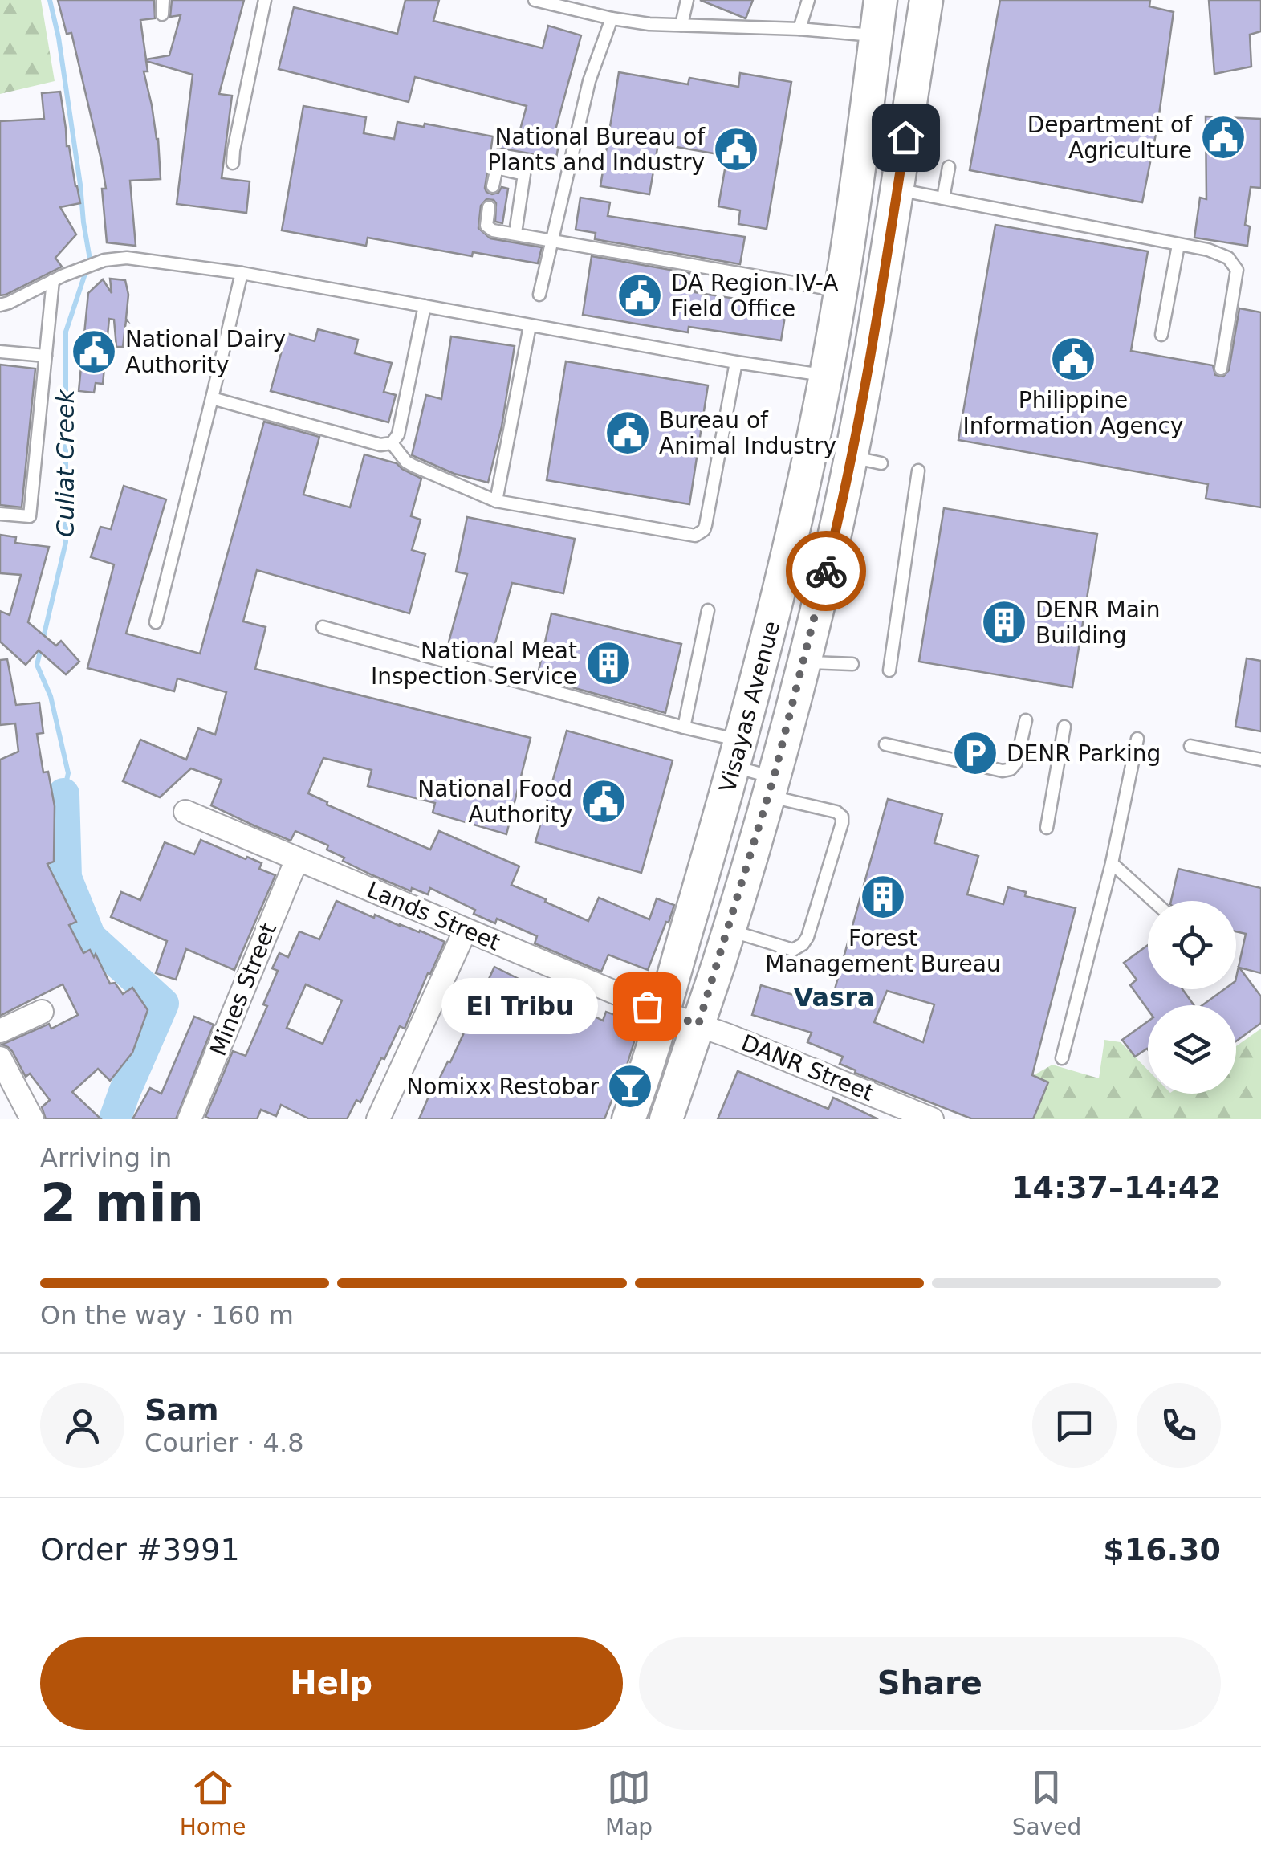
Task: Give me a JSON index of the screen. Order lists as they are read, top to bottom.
{
  "streets": {
    "main road": ["Visayas Avenue"],
    "street": ["Lands Street", "Mines Street", "DANR Street"]
  },
  "crossings": [
    ["Visayas Avenue", "Lands Street"],
    ["Visayas Avenue", "DANR Street"],
    ["Lands Street", "Mines Street"],
    ["Lands Street", "DANR Street"]
  ],
  "districts": ["Vasra"],
  "water": ["Culiat Creek"],
  "places": {
    "public building": [
      "Department of Agriculture",
      "National Bureau of Plants and Industry",
      "DA Region IV-A Field Office",
      "National Dairy Authority",
      "Philippine Information Agency",
      "Bureau of Animal Industry",
      "National Food Authority"
    ],
    "building": ["DENR Main Building", "National Meat Inspection Service", "Forest Management Bureau"],
    "parking": ["DENR Parking"],
    "other": ["El Tribu"],
    "bar": ["Nomixx Restobar"]
  },
  "page": {
    "bubble": "El Tribu",
    "heading": ["2 min", "Arriving in", "14:37–14:42"],
    "panel": [
      "Sam",
      "Courier · 4.8",
      "Order #3991",
      "$16.30"
    ],
    "bar": "On the way · 160 m",
    "buttons": ["Help", "Share"],
    "tabs": ["Home", "Map", "Saved"]
  }
}
